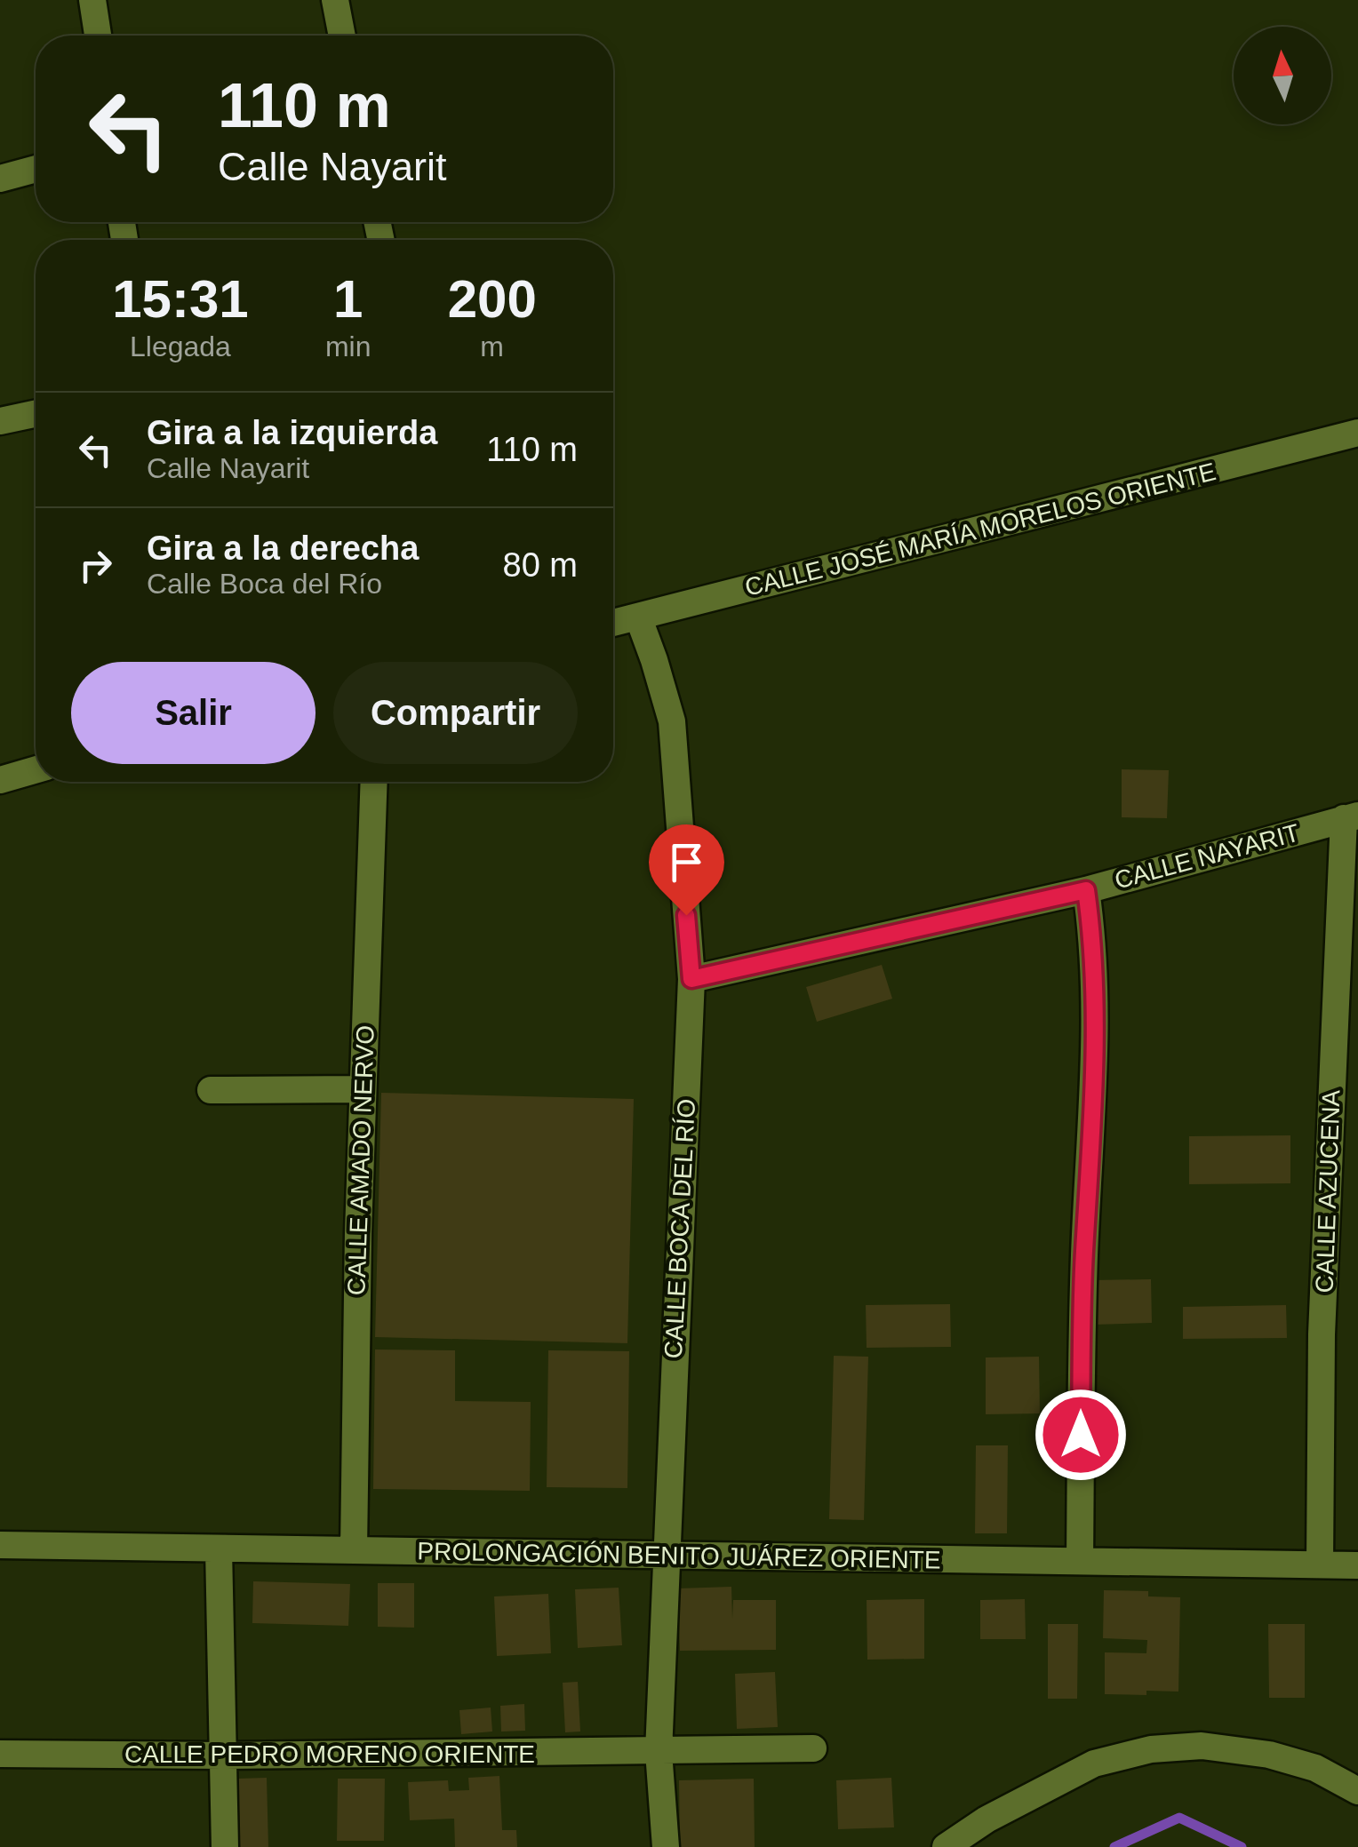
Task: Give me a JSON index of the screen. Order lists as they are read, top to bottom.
{
  "streets": {
    "street": [
      "CALLE JOSÉ MARÍA MORELOS ORIENTE",
      "CALLE NAYARIT",
      "CALLE AMADO NERVO",
      "CALLE AZUCENA",
      "CALLE BOCA DEL RÍO",
      "PROLONGACIÓN BENITO JUÁREZ ORIENTE",
      "CALLE PEDRO MORENO ORIENTE"
    ]
  },
  "crossings": [
    ["CALLE JOSÉ MARÍA MORELOS ORIENTE", "CALLE BOCA DEL RÍO"],
    ["CALLE NAYARIT", "CALLE AZUCENA"],
    ["CALLE NAYARIT", "CALLE BOCA DEL RÍO"],
    ["CALLE AMADO NERVO", "PROLONGACIÓN BENITO JUÁREZ ORIENTE"],
    ["CALLE AZUCENA", "PROLONGACIÓN BENITO JUÁREZ ORIENTE"],
    ["CALLE BOCA DEL RÍO", "PROLONGACIÓN BENITO JUÁREZ ORIENTE"],
    ["CALLE BOCA DEL RÍO", "CALLE PEDRO MORENO ORIENTE"]
  ],
  "north": "top",
  "page": {
    "turn": ["110 m", "Calle Nayarit"],
    "eta": [
      "15:31",
      "Llegada",
      "1",
      "min",
      "200",
      "m"
    ],
    "list": [
      {
        "name": "Gira a la izquierda",
        "note": "Calle Nayarit",
        "value": "110 m"
      },
      {
        "name": "Gira a la derecha",
        "note": "Calle Boca del Río",
        "value": "80 m"
      }
    ],
    "buttons": ["Salir", "Compartir"]
  }
}
